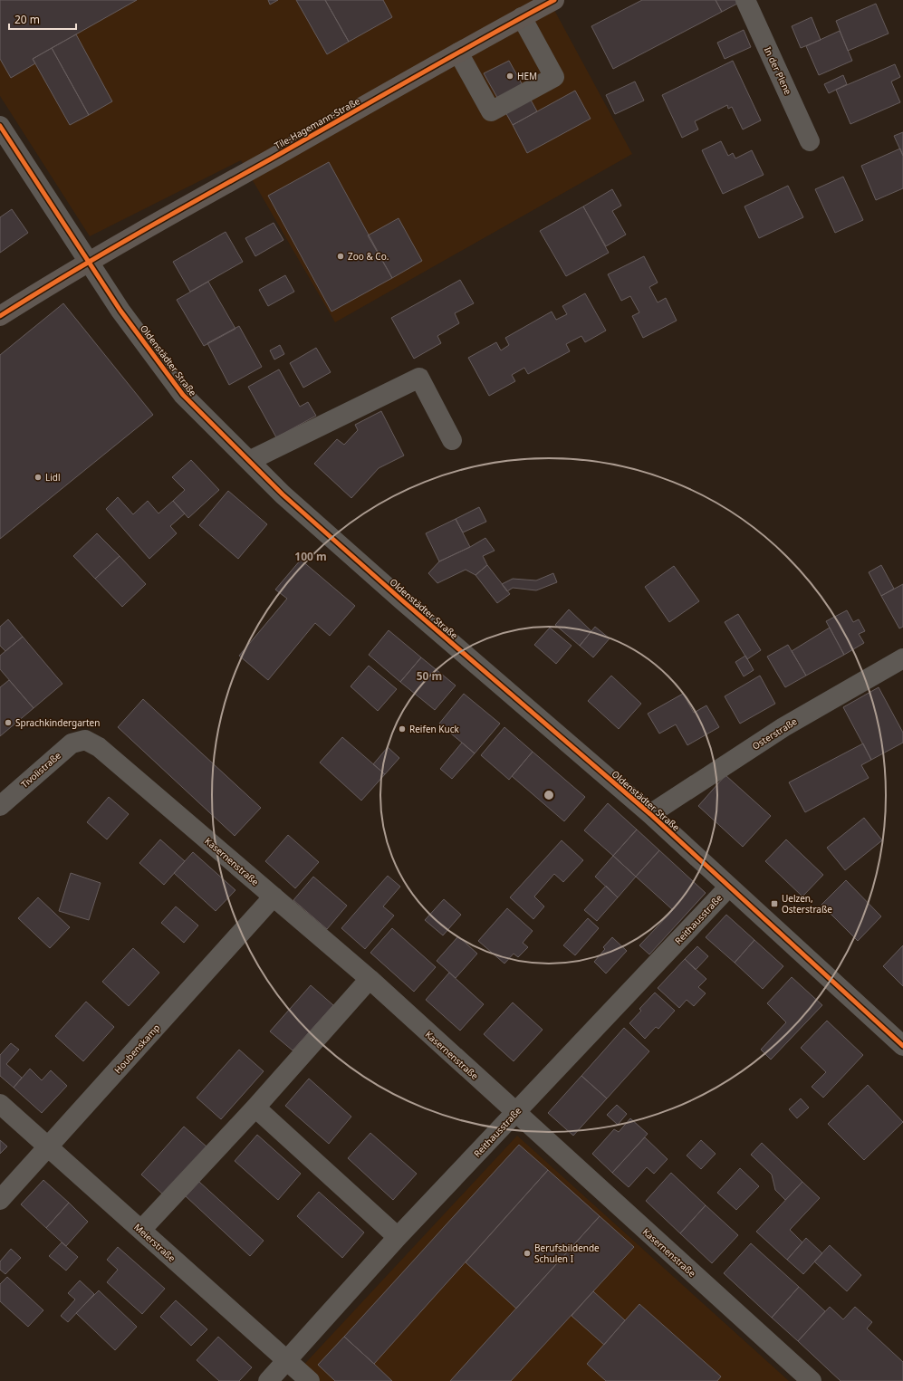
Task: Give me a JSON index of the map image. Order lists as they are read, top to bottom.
{
  "streets": {
    "main road": ["Tile-Hagemann-Straße"],
    "street": [
      "In der Plene",
      "Oldenstädter Straße",
      "Osterstraße",
      "Tivolistraße",
      "Kasernenstraße",
      "Reithausstraße",
      "Houbenskamp",
      "Meierstraße"
    ]
  },
  "crossings": [
    ["Tile-Hagemann-Straße", "Oldenstädter Straße"],
    ["Oldenstädter Straße", "Osterstraße"],
    ["Oldenstädter Straße", "Reithausstraße"],
    ["Tivolistraße", "Kasernenstraße"],
    ["Kasernenstraße", "Reithausstraße"],
    ["Kasernenstraße", "Houbenskamp"],
    ["Reithausstraße", "Meierstraße"],
    ["Houbenskamp", "Meierstraße"]
  ],
  "places": {
    "other": [
      "HEM",
      "Zoo & Co.",
      "Lidl",
      "Sprachkindergarten",
      "Reifen Kuck",
      "Berufsbildende Schulen I"
    ],
    "transit": ["Uelzen, Osterstraße"]
  },
  "scale_bar": "20 m",
  "rings": ["100 m", "50 m"]
}
